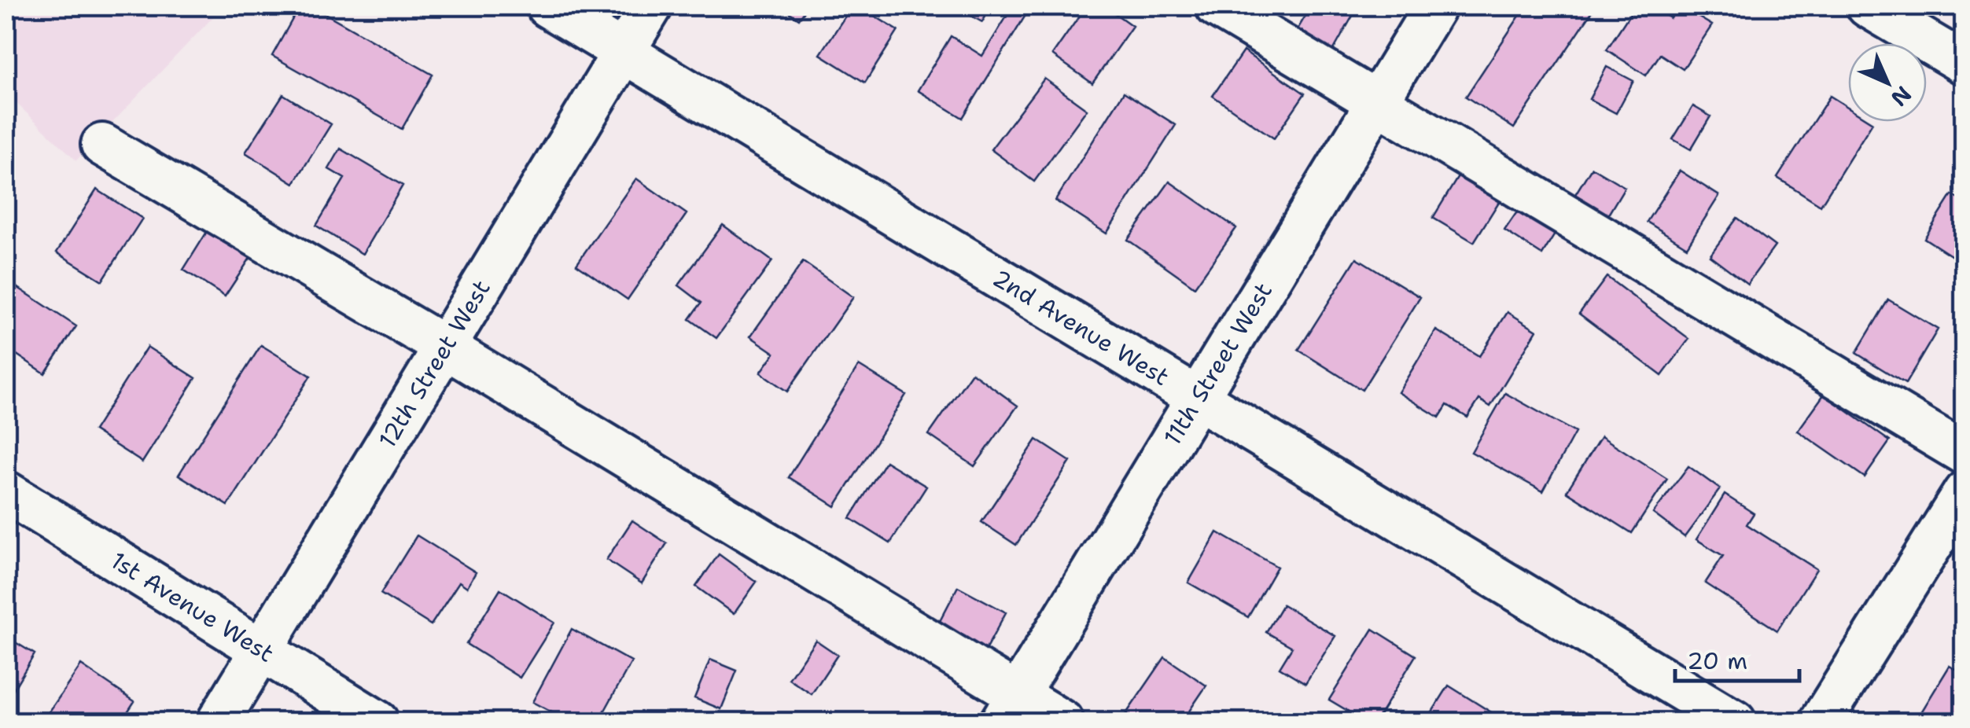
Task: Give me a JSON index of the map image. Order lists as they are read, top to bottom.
{
  "streets": {
    "street": [
      "2nd Avenue West",
      "12th Street West",
      "11th Street West",
      "1st Avenue West"
    ]
  },
  "crossings": [
    ["2nd Avenue West", "12th Street West"],
    ["2nd Avenue West", "11th Street West"],
    ["12th Street West", "1st Avenue West"]
  ],
  "scale_bar": "20 m",
  "north": "bottom right"
}
